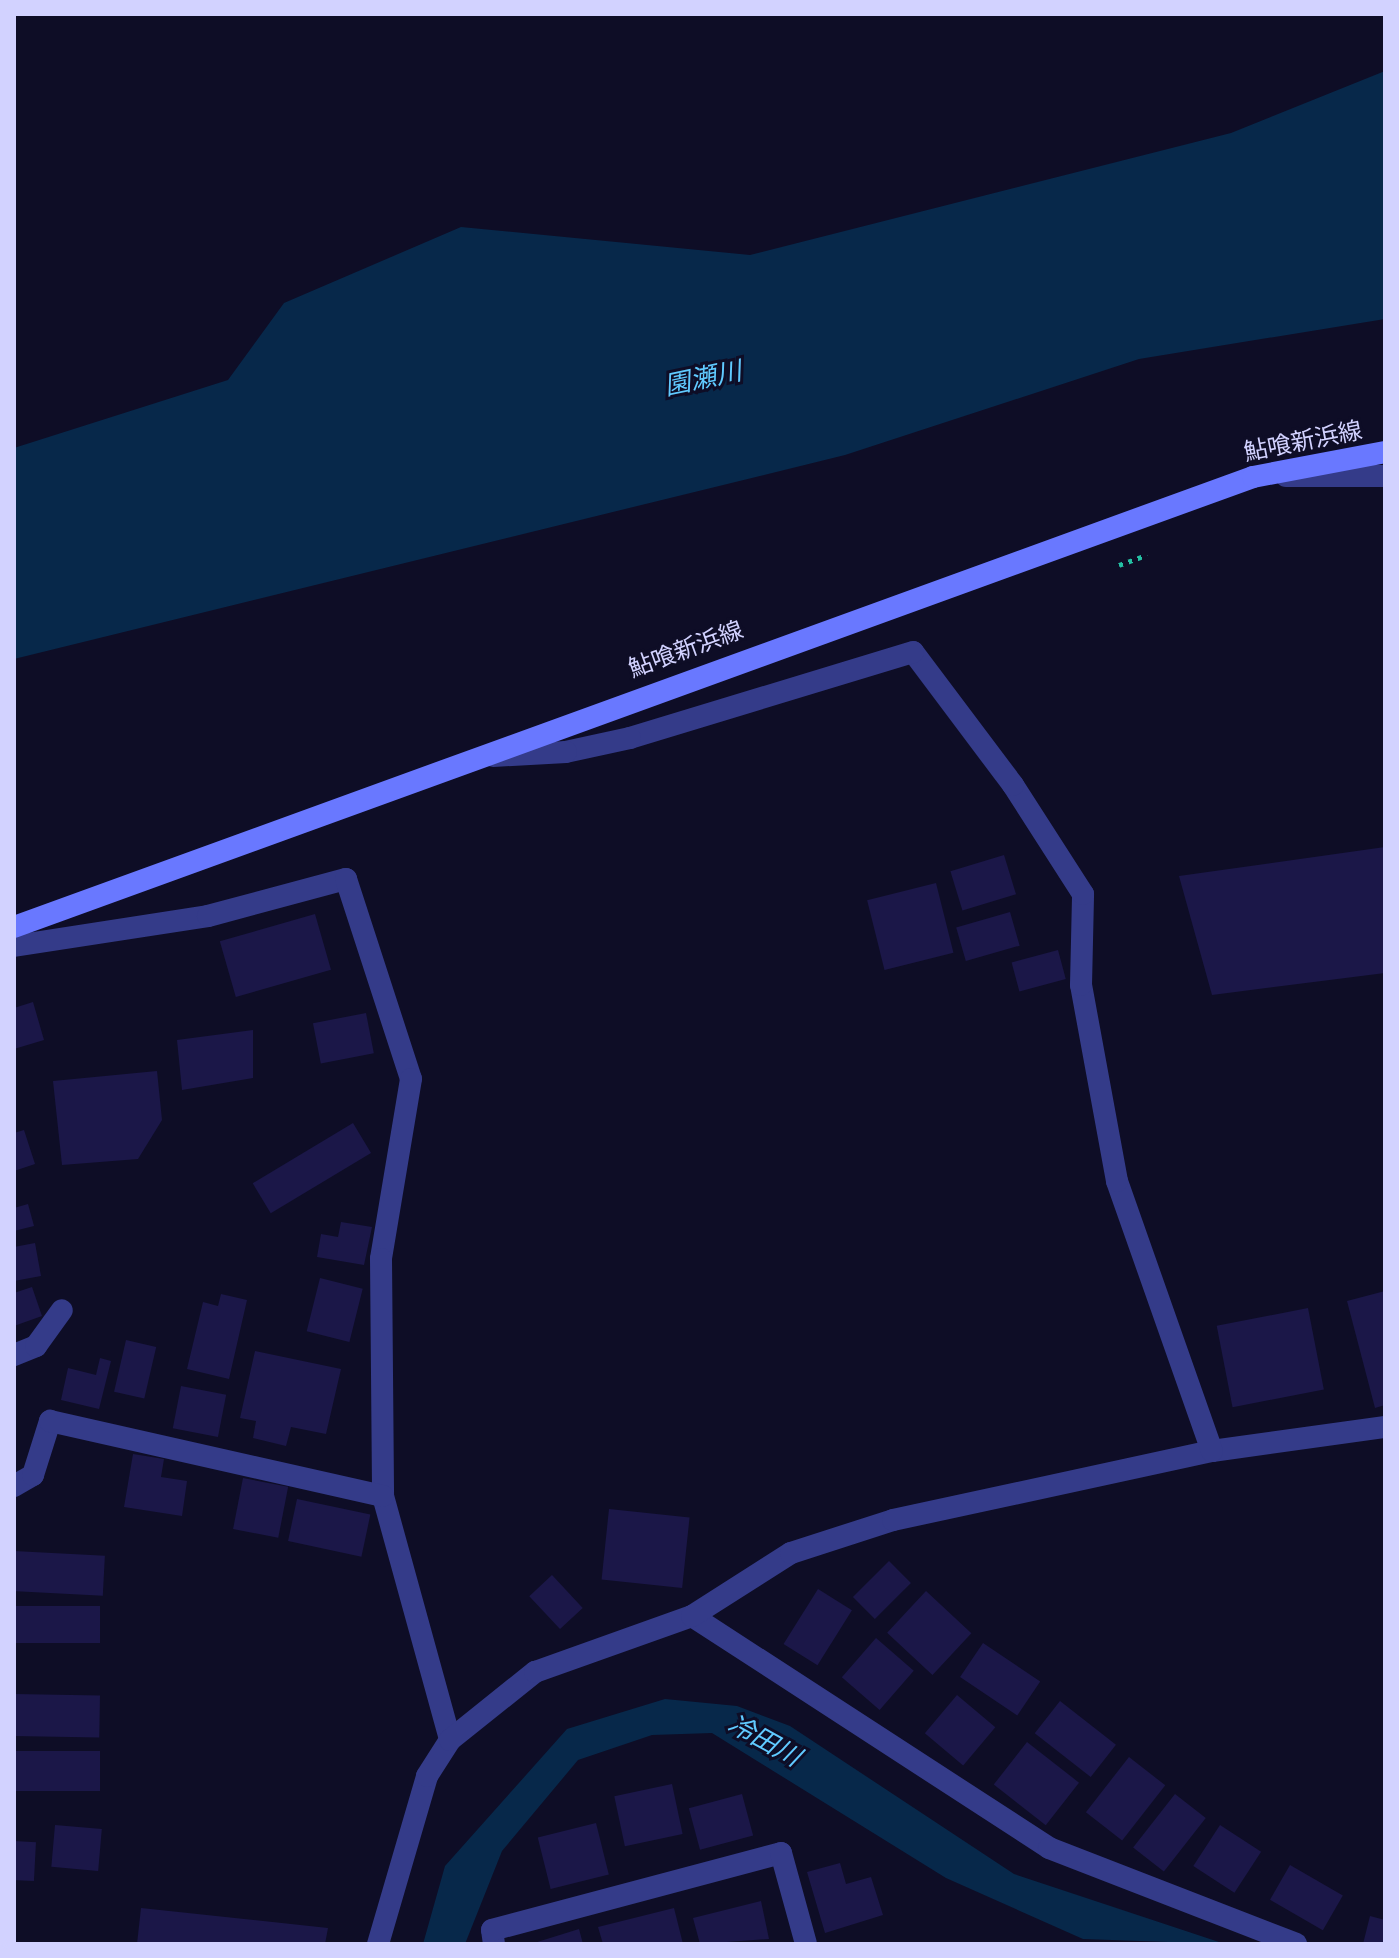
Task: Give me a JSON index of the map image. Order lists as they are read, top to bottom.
{
  "streets": {
    "main road": ["鮎喰新浜線"]
  },
  "water": ["園瀬川", "冷田川"]
}
